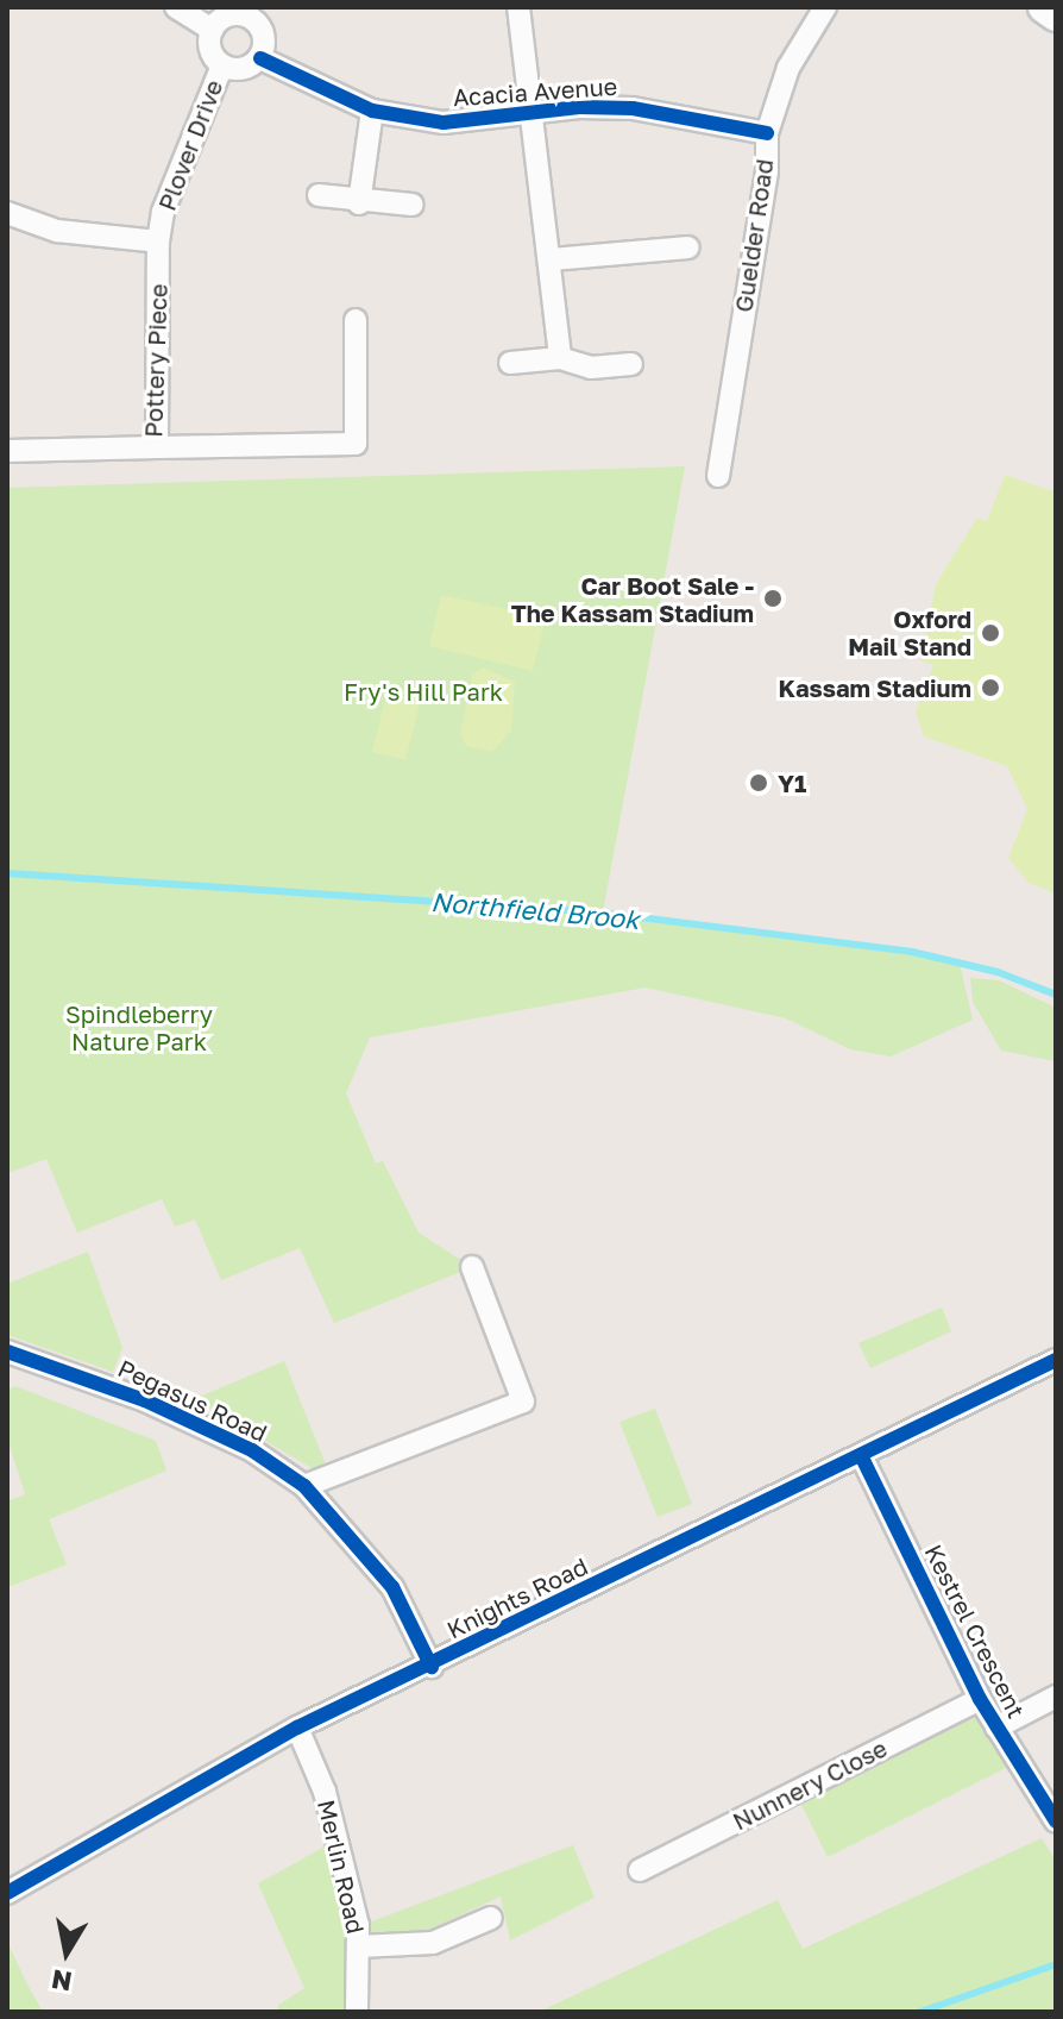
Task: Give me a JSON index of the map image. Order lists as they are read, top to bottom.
{
  "streets": {
    "street": [
      "Acacia Avenue",
      "Plover Drive",
      "Guelder Road",
      "Pottery Piece",
      "Pegasus Road",
      "Knights Road",
      "Kestrel Crescent",
      "Nunnery Close",
      "Merlin Road"
    ]
  },
  "crossings": [
    ["Acacia Avenue", "Plover Drive"],
    ["Acacia Avenue", "Guelder Road"],
    ["Plover Drive", "Pottery Piece"],
    ["Pegasus Road", "Knights Road"],
    ["Knights Road", "Kestrel Crescent"],
    ["Knights Road", "Merlin Road"],
    ["Kestrel Crescent", "Nunnery Close"]
  ],
  "water": ["Northfield Brook"],
  "parks": ["Fry's Hill Park", "Spindleberry Nature Park"],
  "places": [
    "Car Boot Sale - The Kassam Stadium",
    "Oxford Mail Stand",
    "Kassam Stadium",
    "Y1"
  ],
  "north": "bottom"
}
